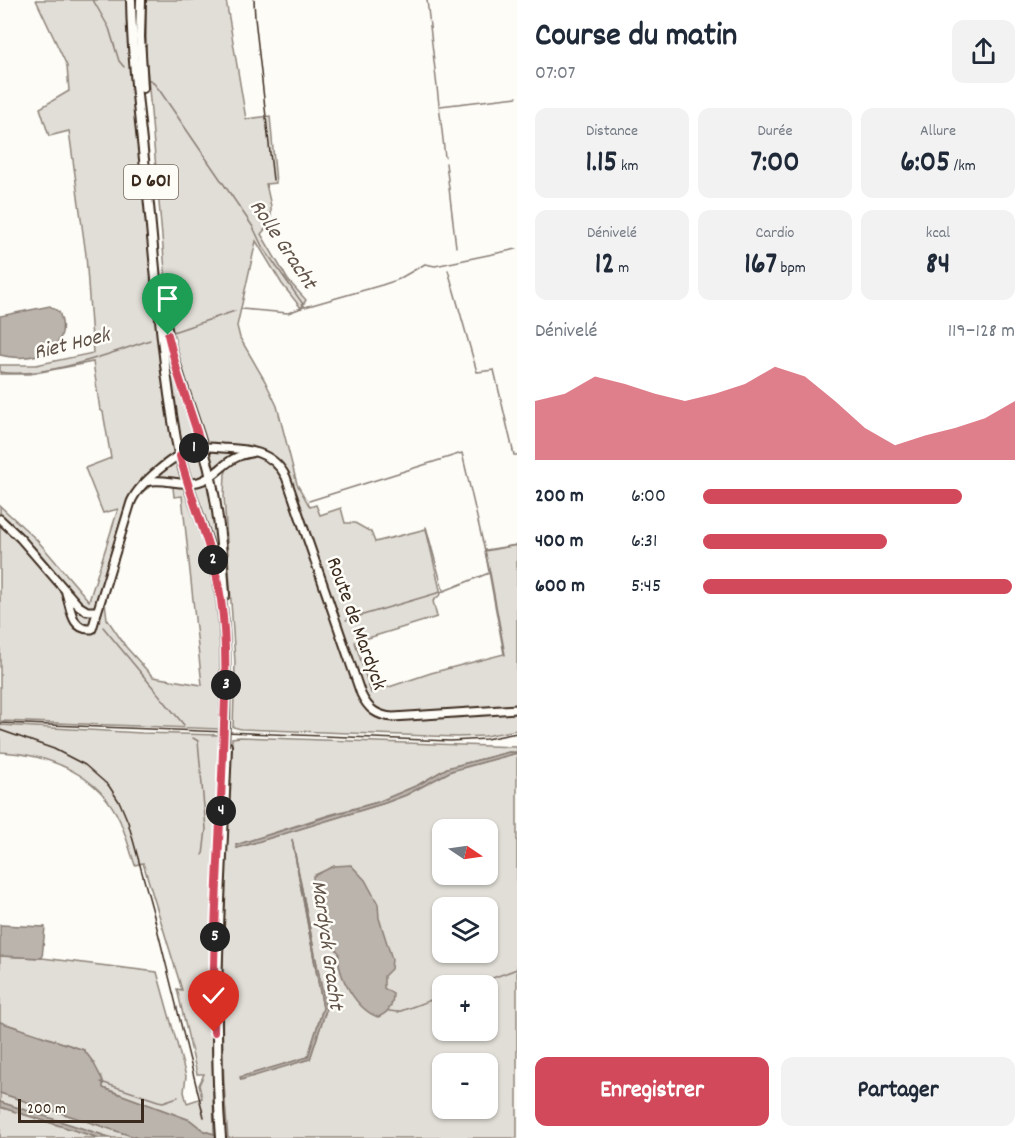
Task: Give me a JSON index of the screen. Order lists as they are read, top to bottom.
{
  "streets": {
    "main road": ["D 601", "Route de Mardyck"]
  },
  "crossings": [
    ["D 601", "Route de Mardyck"]
  ],
  "water": ["Rolle Gracht", "Riet Hoek", "Mardyck Gracht"],
  "scale_bar": "200 m",
  "north": "right",
  "page": {
    "heading": ["Course du matin", "07:07"],
    "stats": [
      ["Distance", "1.15 km"],
      ["Durée", "7:00"],
      ["Allure", "6:05 /km"],
      ["Dénivelé", "12 m"],
      ["Cardio", "167 bpm"],
      ["kcal", "84"]
    ],
    "chart": ["Dénivelé", "119–128 m"],
    "pins": [
      "1",
      "2",
      "3",
      "4",
      "5"
    ],
    "list": [
      {
        "name": "200 m",
        "note": "6:00"
      },
      {
        "name": "400 m",
        "note": "6:31"
      },
      {
        "name": "600 m",
        "note": "5:45"
      }
    ],
    "map_buttons": ["+", "−"],
    "buttons": ["Enregistrer", "Partager"],
    "scale": "200 m"
  }
}
